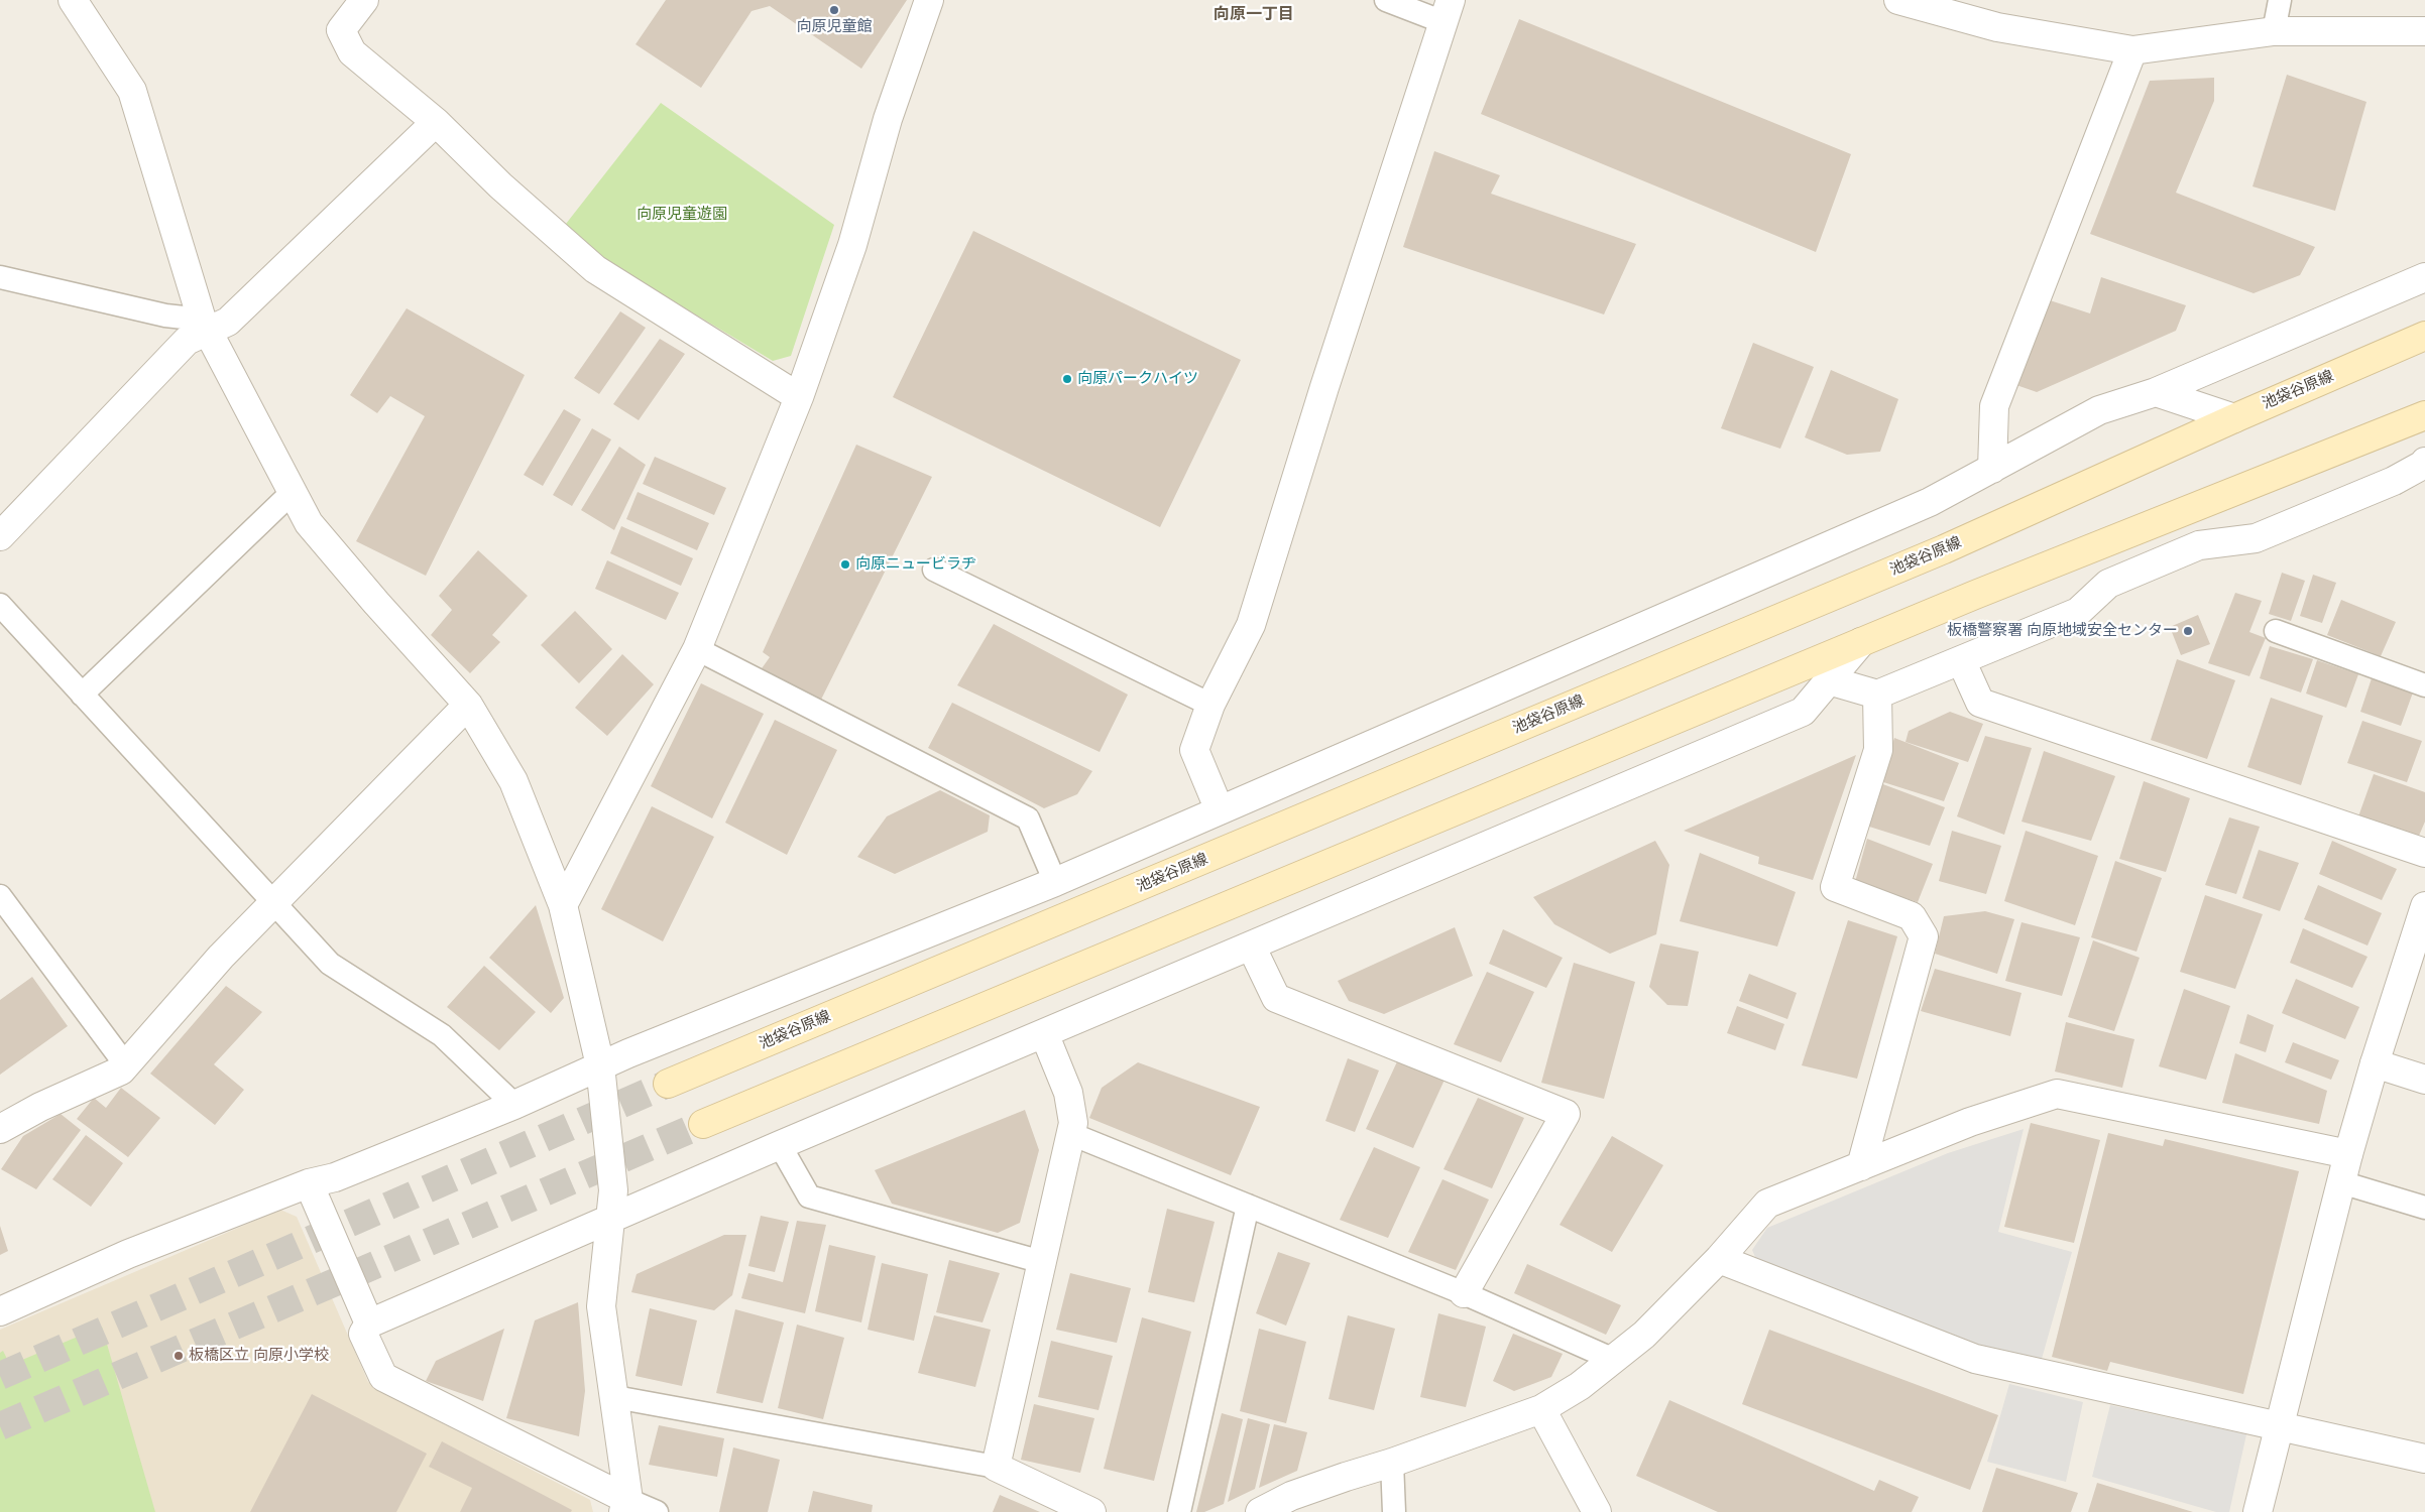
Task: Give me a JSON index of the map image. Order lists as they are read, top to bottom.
{
  "streets": {
    "main road": ["池袋谷原線"]
  },
  "districts": ["向原一丁目"],
  "parks": ["向原児童遊園"],
  "places": [
    "向原児童館",
    "向原パークハイツ",
    "向原ニュービラヂ",
    "板橋警察署 向原地域安全センター",
    "板橋区立 向原小学校"
  ]
}
